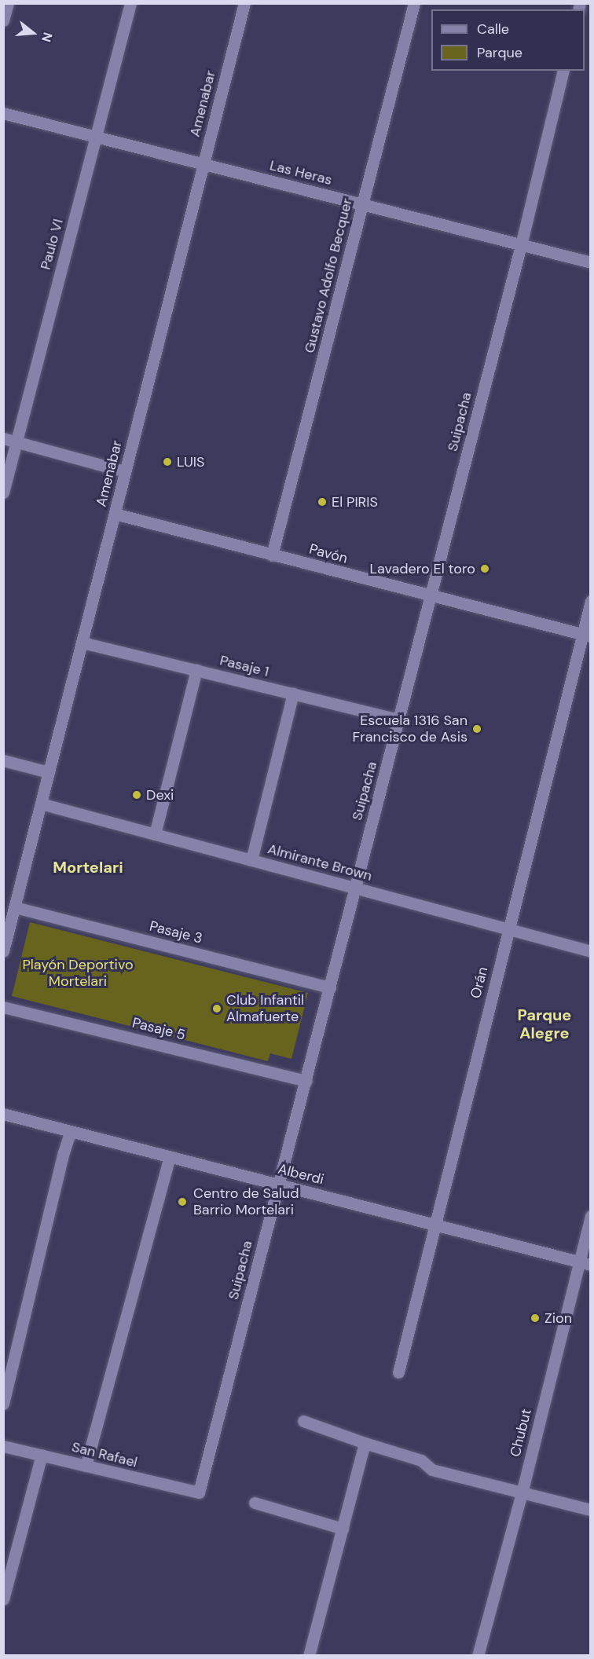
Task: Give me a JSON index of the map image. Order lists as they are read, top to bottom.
{
  "streets": {
    "street": [
      "Amenabar",
      "Las Heras",
      "Paulo VI",
      "Gustavo Adolfo Becquer",
      "Suipacha",
      "Pavón",
      "Pasaje 1",
      "Almirante Brown",
      "Pasaje 3",
      "Orán",
      "Pasaje 5",
      "Alberdi",
      "Chubut",
      "San Rafael"
    ]
  },
  "crossings": [
    ["Amenabar", "Las Heras"],
    ["Amenabar", "Pavón"],
    ["Amenabar", "Pasaje 1"],
    ["Amenabar", "Almirante Brown"],
    ["Amenabar", "Pasaje 3"],
    ["Las Heras", "Paulo VI"],
    ["Las Heras", "Gustavo Adolfo Becquer"],
    ["Las Heras", "Suipacha"],
    ["Gustavo Adolfo Becquer", "Pavón"],
    ["Suipacha", "Pavón"],
    ["Suipacha", "Pasaje 1"],
    ["Suipacha", "Almirante Brown"],
    ["Suipacha", "Pasaje 3"],
    ["Suipacha", "Pasaje 5"],
    ["Suipacha", "Alberdi"],
    ["Suipacha", "San Rafael"],
    ["Pavón", "Orán"],
    ["Almirante Brown", "Orán"],
    ["Orán", "Alberdi"],
    ["Alberdi", "Chubut"]
  ],
  "districts": ["Mortelari", "Parque Alegre"],
  "parks": ["Playón Deportivo Mortelari"],
  "places": [
    "LUIS",
    "El PIRIS",
    "Lavadero El toro",
    "Escuela 1316 San Francisco de Asis",
    "Dexi",
    "Club Infantil Almafuerte",
    "Centro de Salud Barrio Mortelari",
    "Zion"
  ],
  "legend": ["Calle", "Parque"],
  "north": "right"
}
